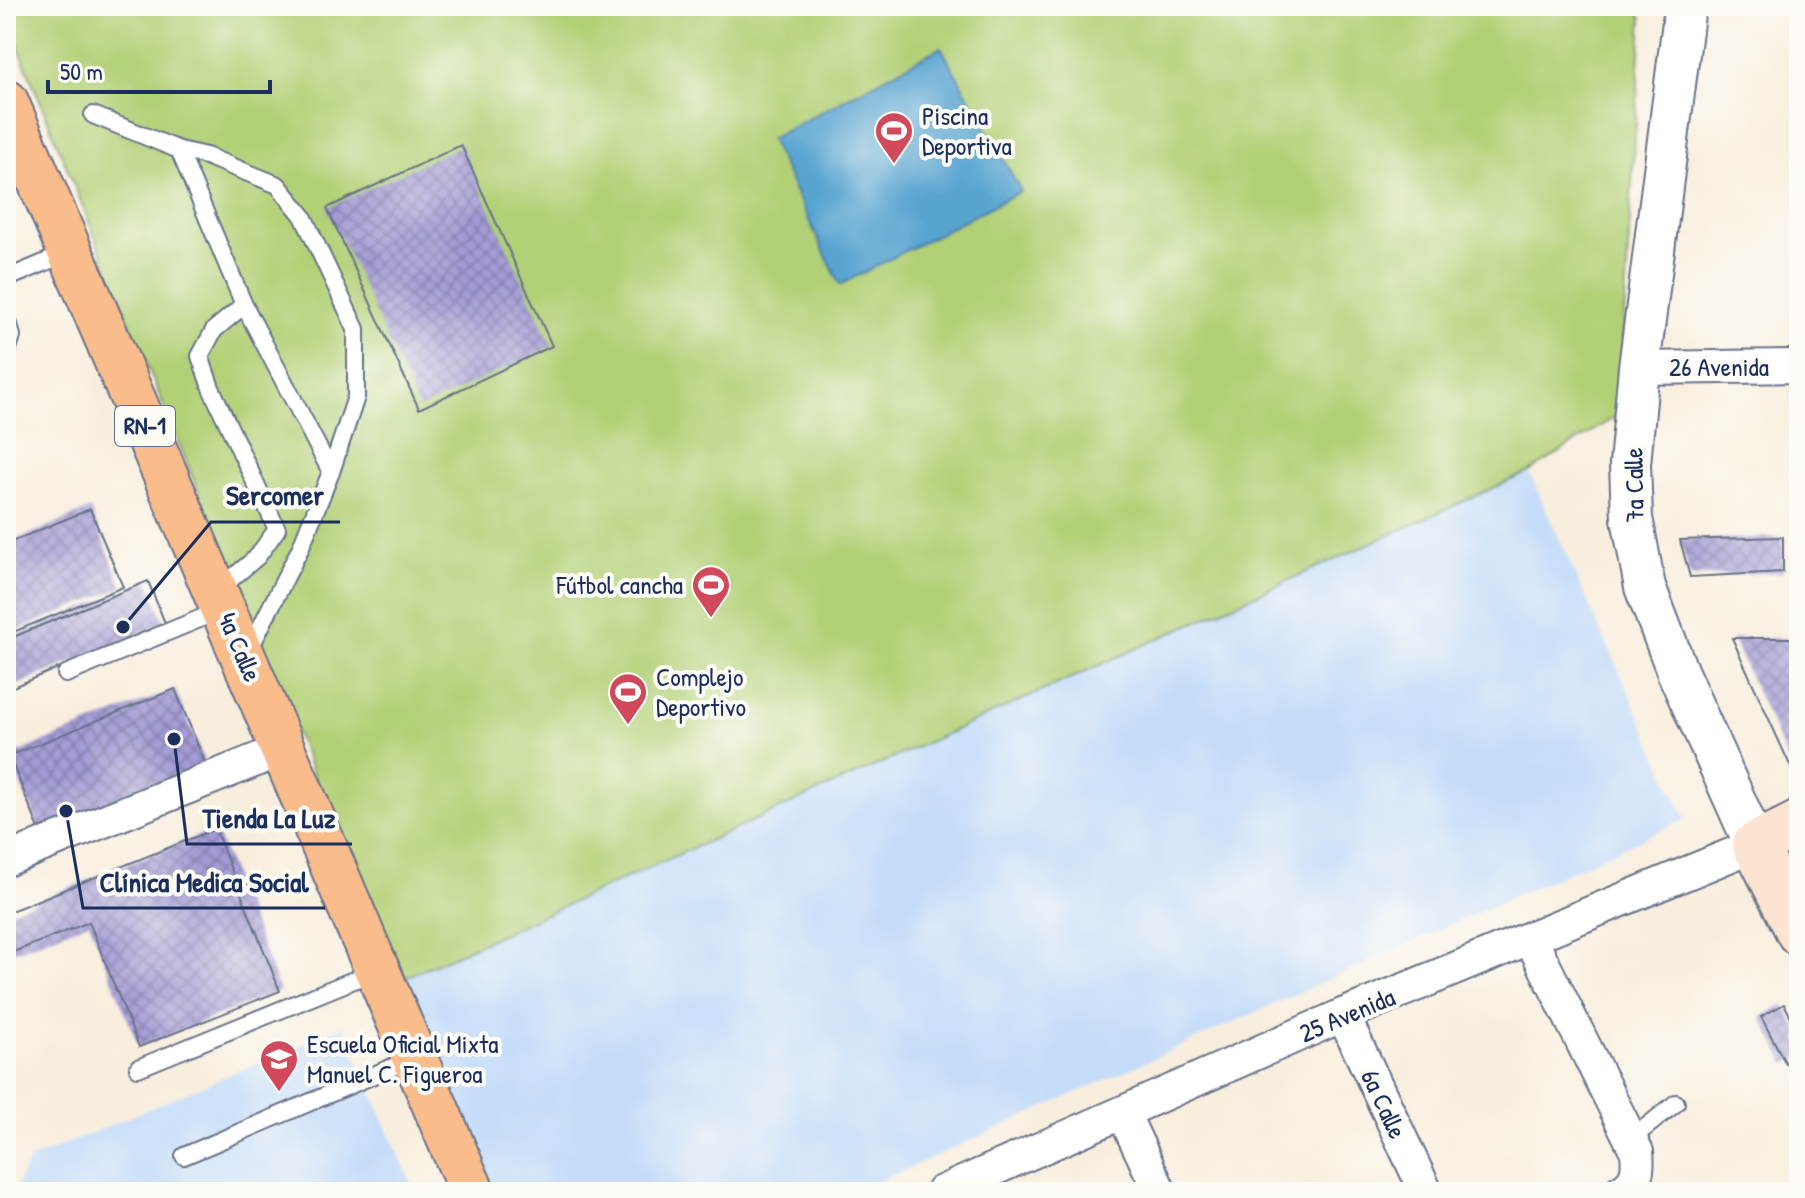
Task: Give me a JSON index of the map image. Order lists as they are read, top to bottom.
{
  "streets": {
    "main road": [
      "RN-1",
      "7a Calle",
      "4a Calle",
      "25 Avenida"
    ],
    "street": ["26 Avenida", "6a Calle"]
  },
  "crossings": [
    ["26 Avenida", "7a Calle"],
    ["7a Calle", "25 Avenida"],
    ["25 Avenida", "6a Calle"]
  ],
  "places": {
    "sports": ["Piscina Deportiva", "Fútbol cancha", "Complejo Deportivo"],
    "other": ["Sercomer", "Tienda La Luz", "Clínica Medica Social"],
    "school or university": ["Escuela Oficial Mixta Manuel C. Figueroa"]
  },
  "scale_bar": "50 m"
}
